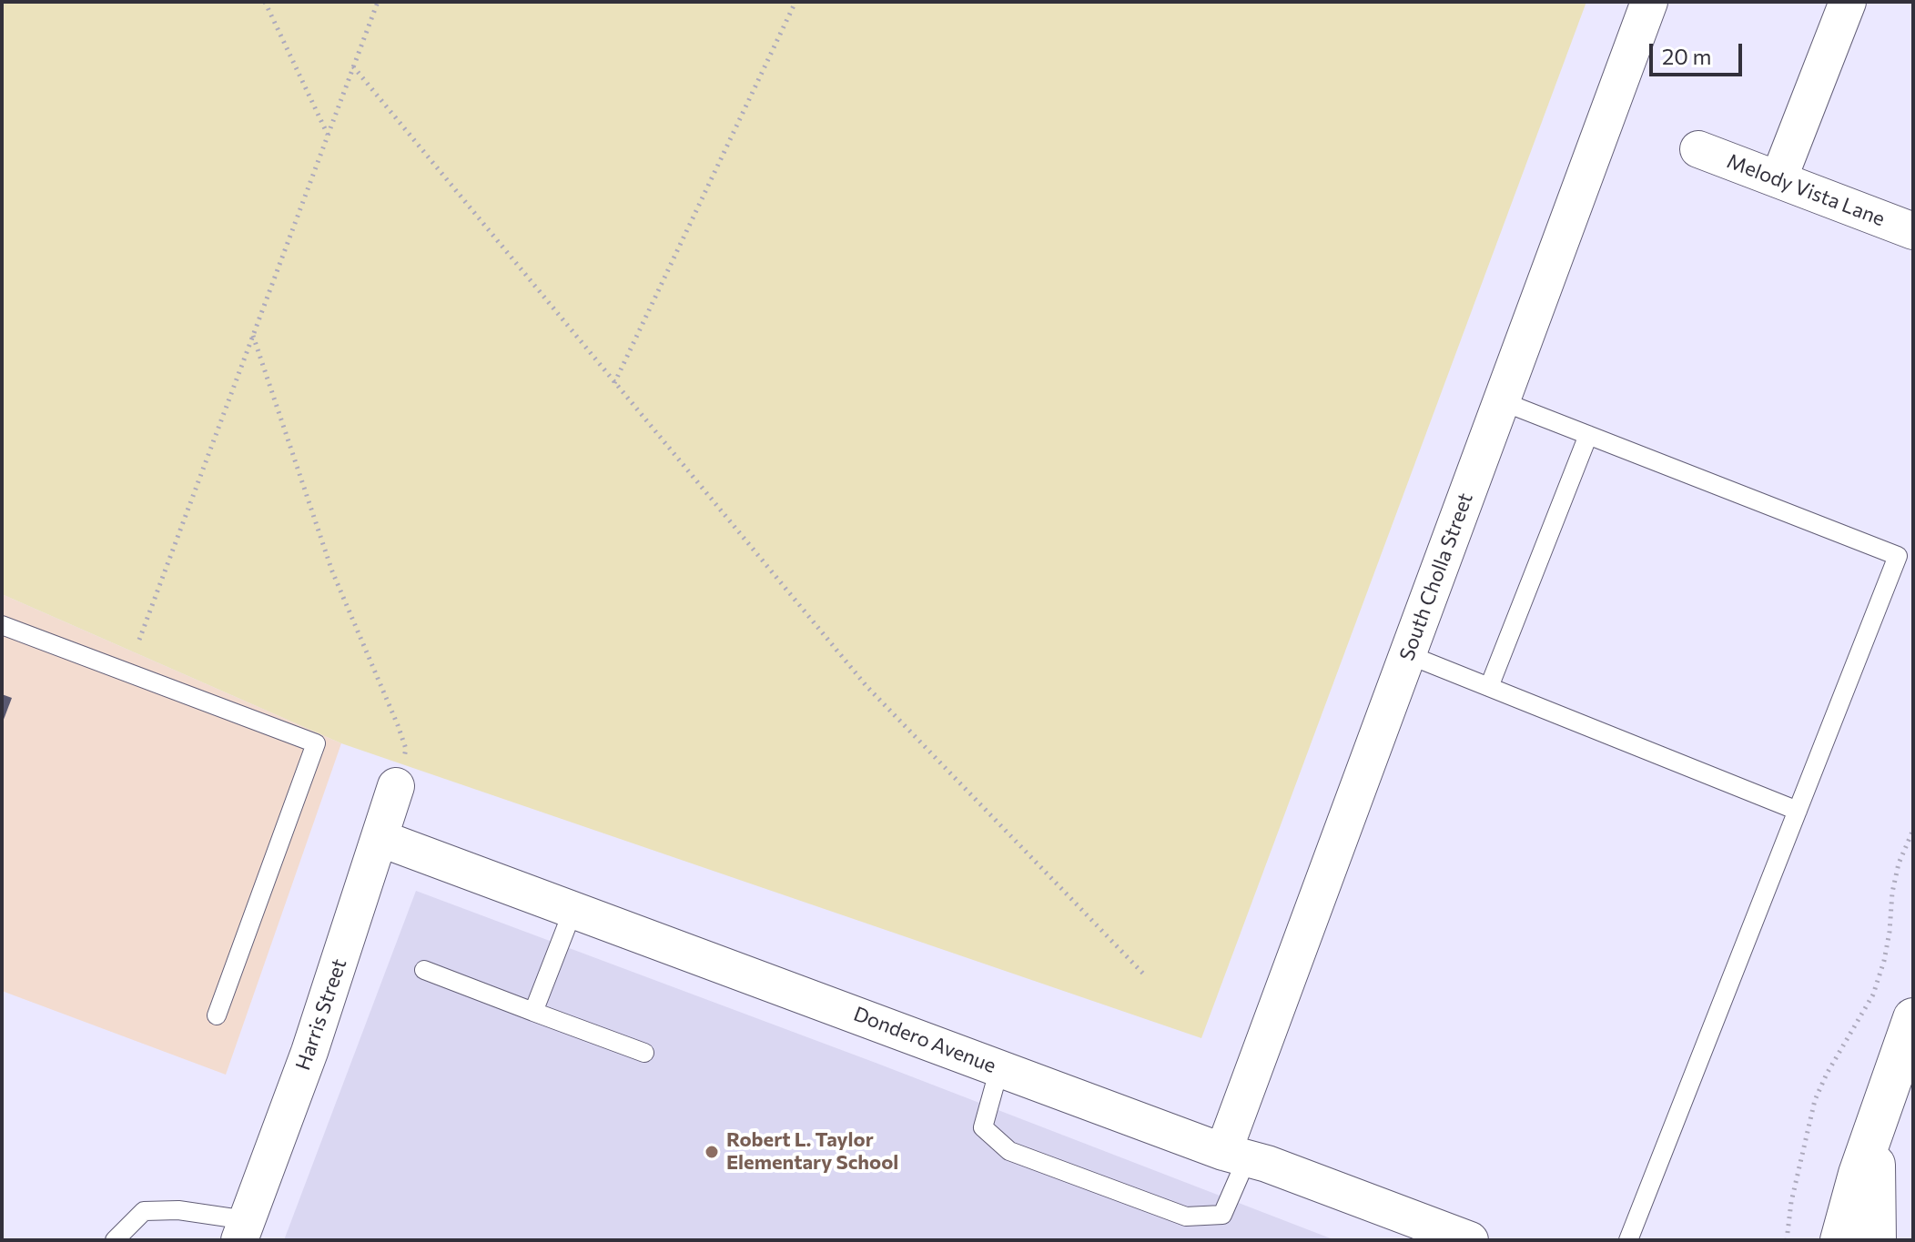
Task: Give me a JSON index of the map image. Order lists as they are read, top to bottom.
{
  "streets": {
    "street": [
      "Melody Vista Lane",
      "South Cholla Street",
      "Harris Street",
      "Dondero Avenue"
    ]
  },
  "crossings": [
    ["South Cholla Street", "Dondero Avenue"],
    ["Harris Street", "Dondero Avenue"]
  ],
  "places": ["Robert L. Taylor Elementary School"],
  "scale_bar": "20 m"
}
